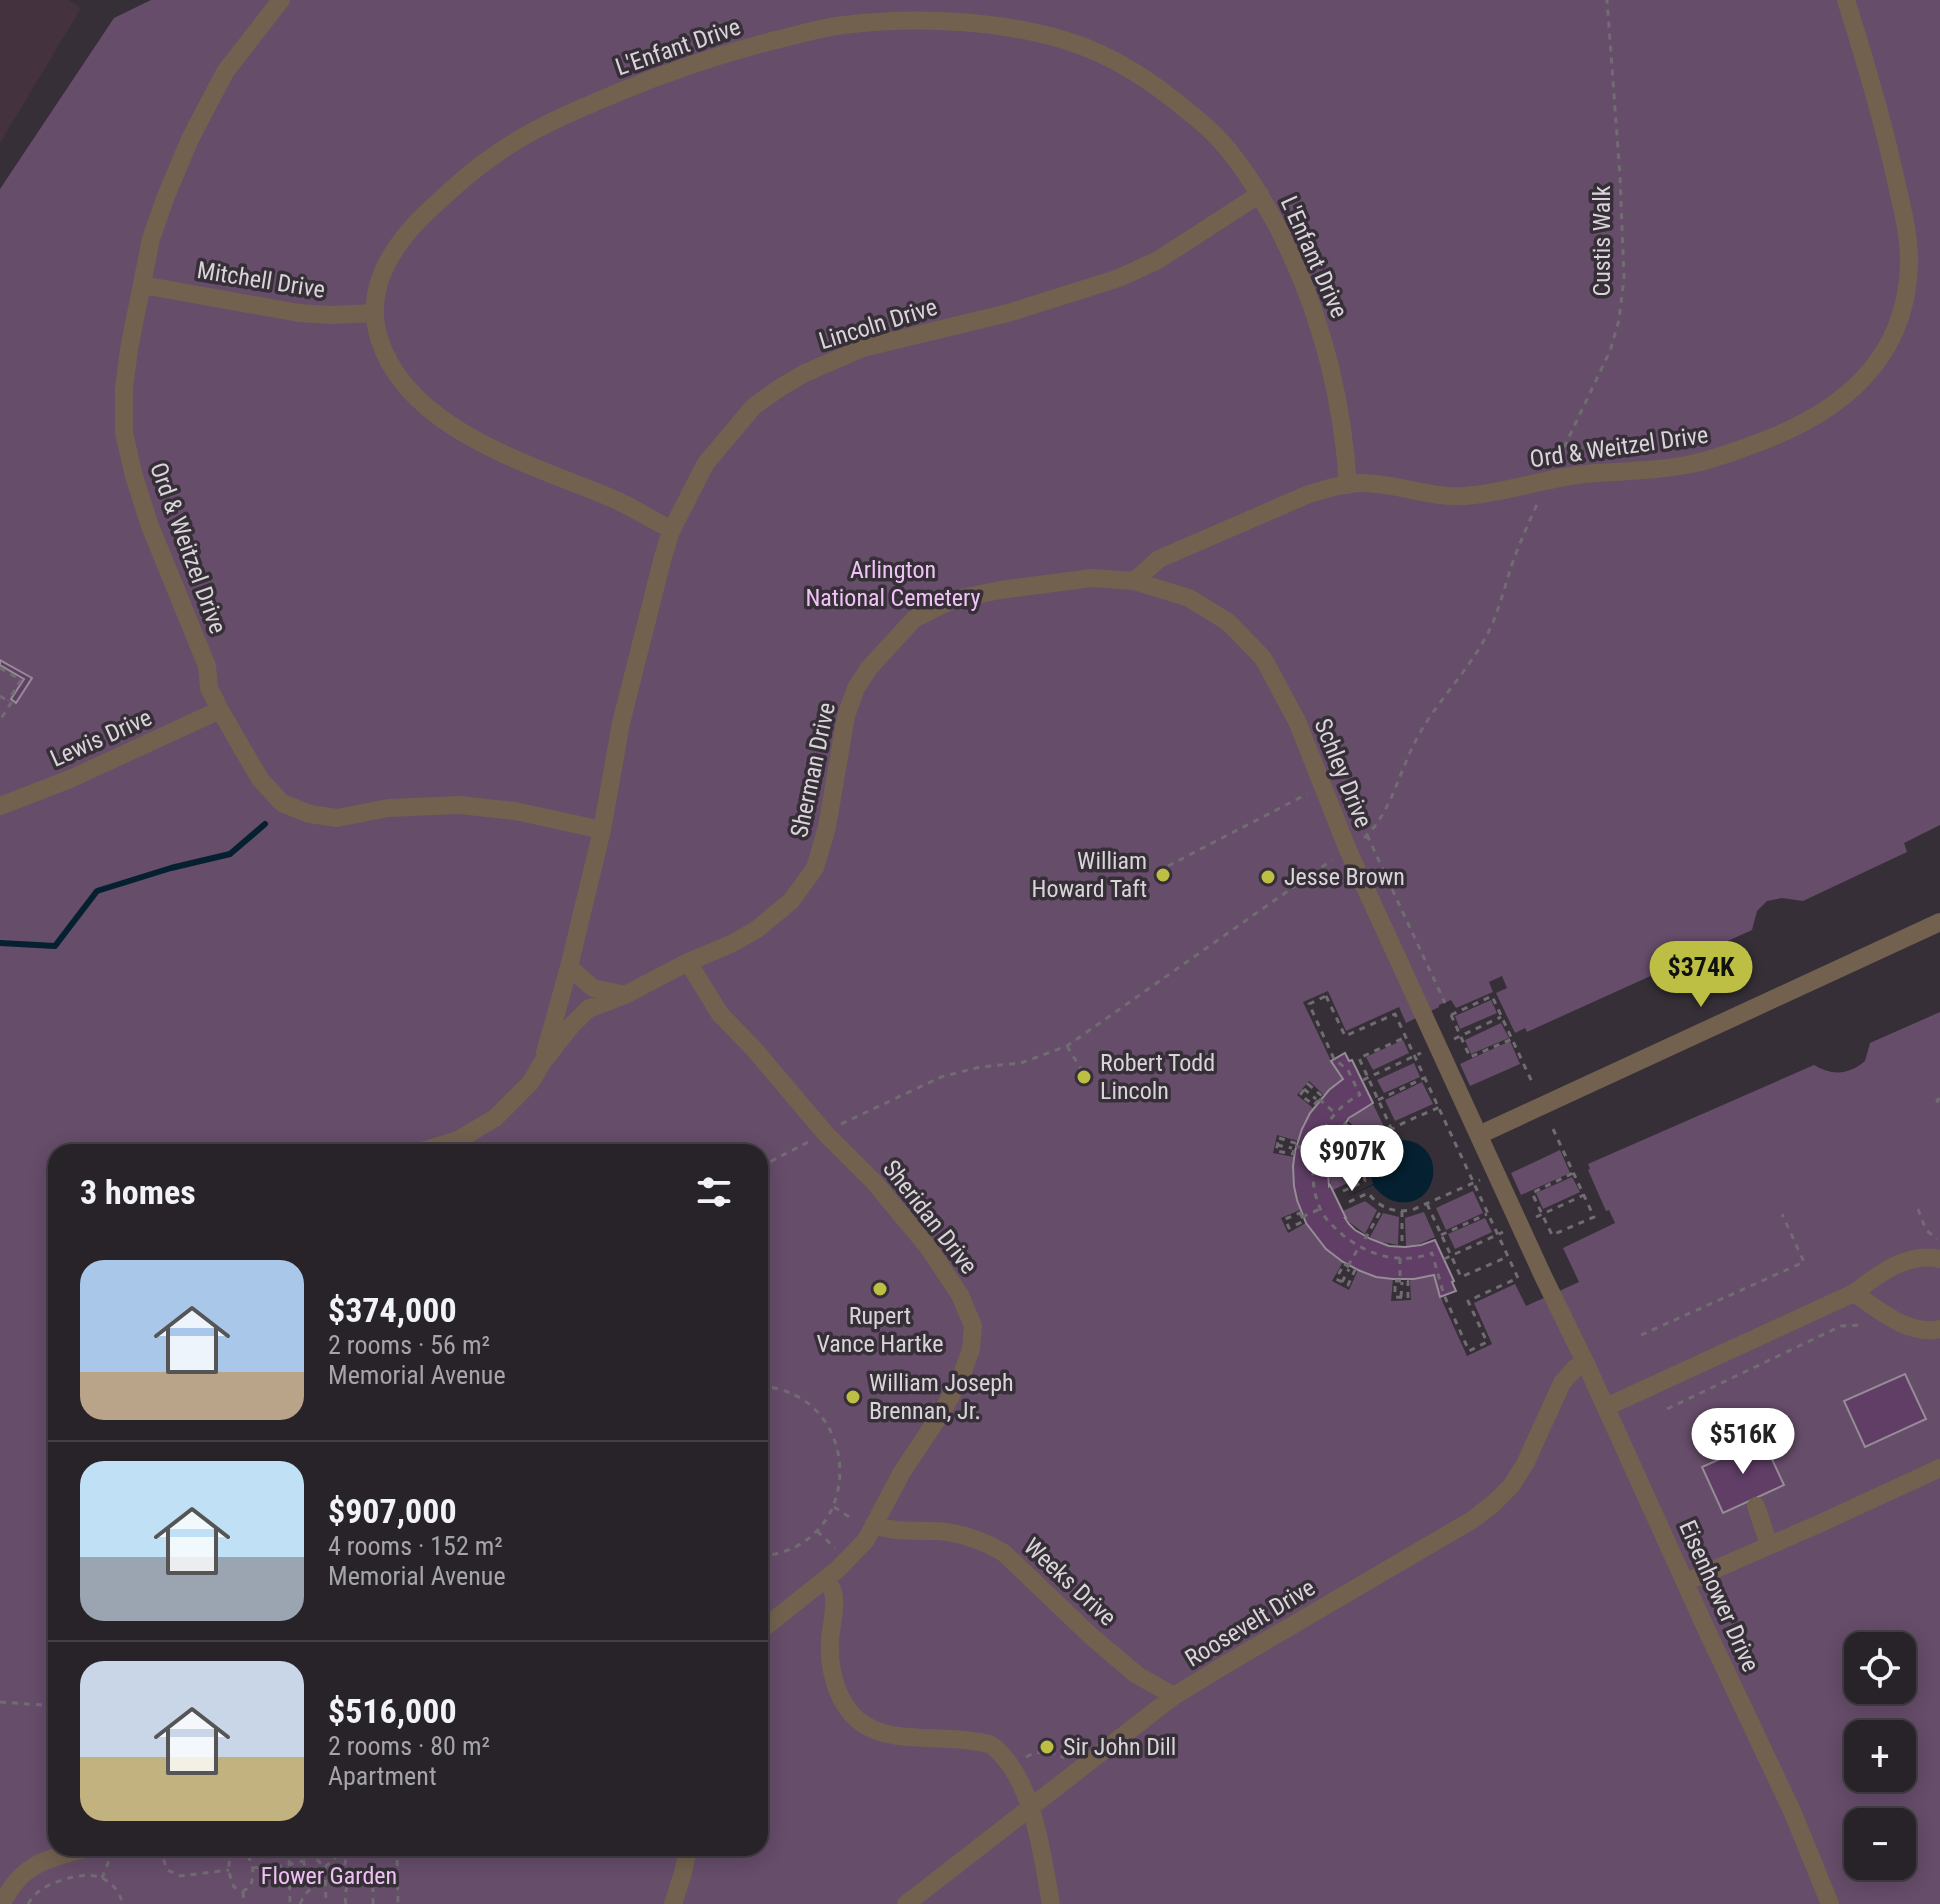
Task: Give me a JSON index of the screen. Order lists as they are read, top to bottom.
{
  "streets": {
    "street": [
      "L'Enfant Drive",
      "Mitchell Drive",
      "Lincoln Drive",
      "Ord & Weitzel Drive",
      "Lewis Drive",
      "Sherman Drive",
      "Schley Drive",
      "Sheridan Drive",
      "Weeks Drive",
      "Eisenhower Drive",
      "Roosevelt Drive"
    ],
    "path": ["Custis Walk"]
  },
  "crossings": [
    ["L'Enfant Drive", "Mitchell Drive"],
    ["L'Enfant Drive", "Lincoln Drive"],
    ["L'Enfant Drive", "Ord & Weitzel Drive"],
    ["Mitchell Drive", "Ord & Weitzel Drive"],
    ["Lincoln Drive", "Ord & Weitzel Drive"],
    ["Lincoln Drive", "Sherman Drive"],
    ["Ord & Weitzel Drive", "Lewis Drive"],
    ["Sherman Drive", "Schley Drive"],
    ["Sherman Drive", "Sheridan Drive"],
    ["Schley Drive", "Eisenhower Drive"],
    ["Sheridan Drive", "Weeks Drive"],
    ["Weeks Drive", "Roosevelt Drive"],
    ["Eisenhower Drive", "Roosevelt Drive"]
  ],
  "parks": ["Arlington National Cemetery", "Flower Garden"],
  "places": [
    "William Howard Taft",
    "Jesse Brown",
    "Robert Todd Lincoln",
    "Rupert Vance Hartke",
    "William Joseph Brennan, Jr.",
    "Sir John Dill"
  ],
  "page": {
    "price": ["$374K", "$907K", "$516K"],
    "heading": "3 homes",
    "list": [
      {
        "name": "$374,000",
        "note": "2 rooms · 56 m² · Memorial Avenue"
      },
      {
        "name": "$907,000",
        "note": "4 rooms · 152 m² · Memorial Avenue"
      },
      {
        "name": "$516,000",
        "note": "2 rooms · 80 m² · Apartment"
      }
    ],
    "map_buttons": ["+", "−"]
  }
}
